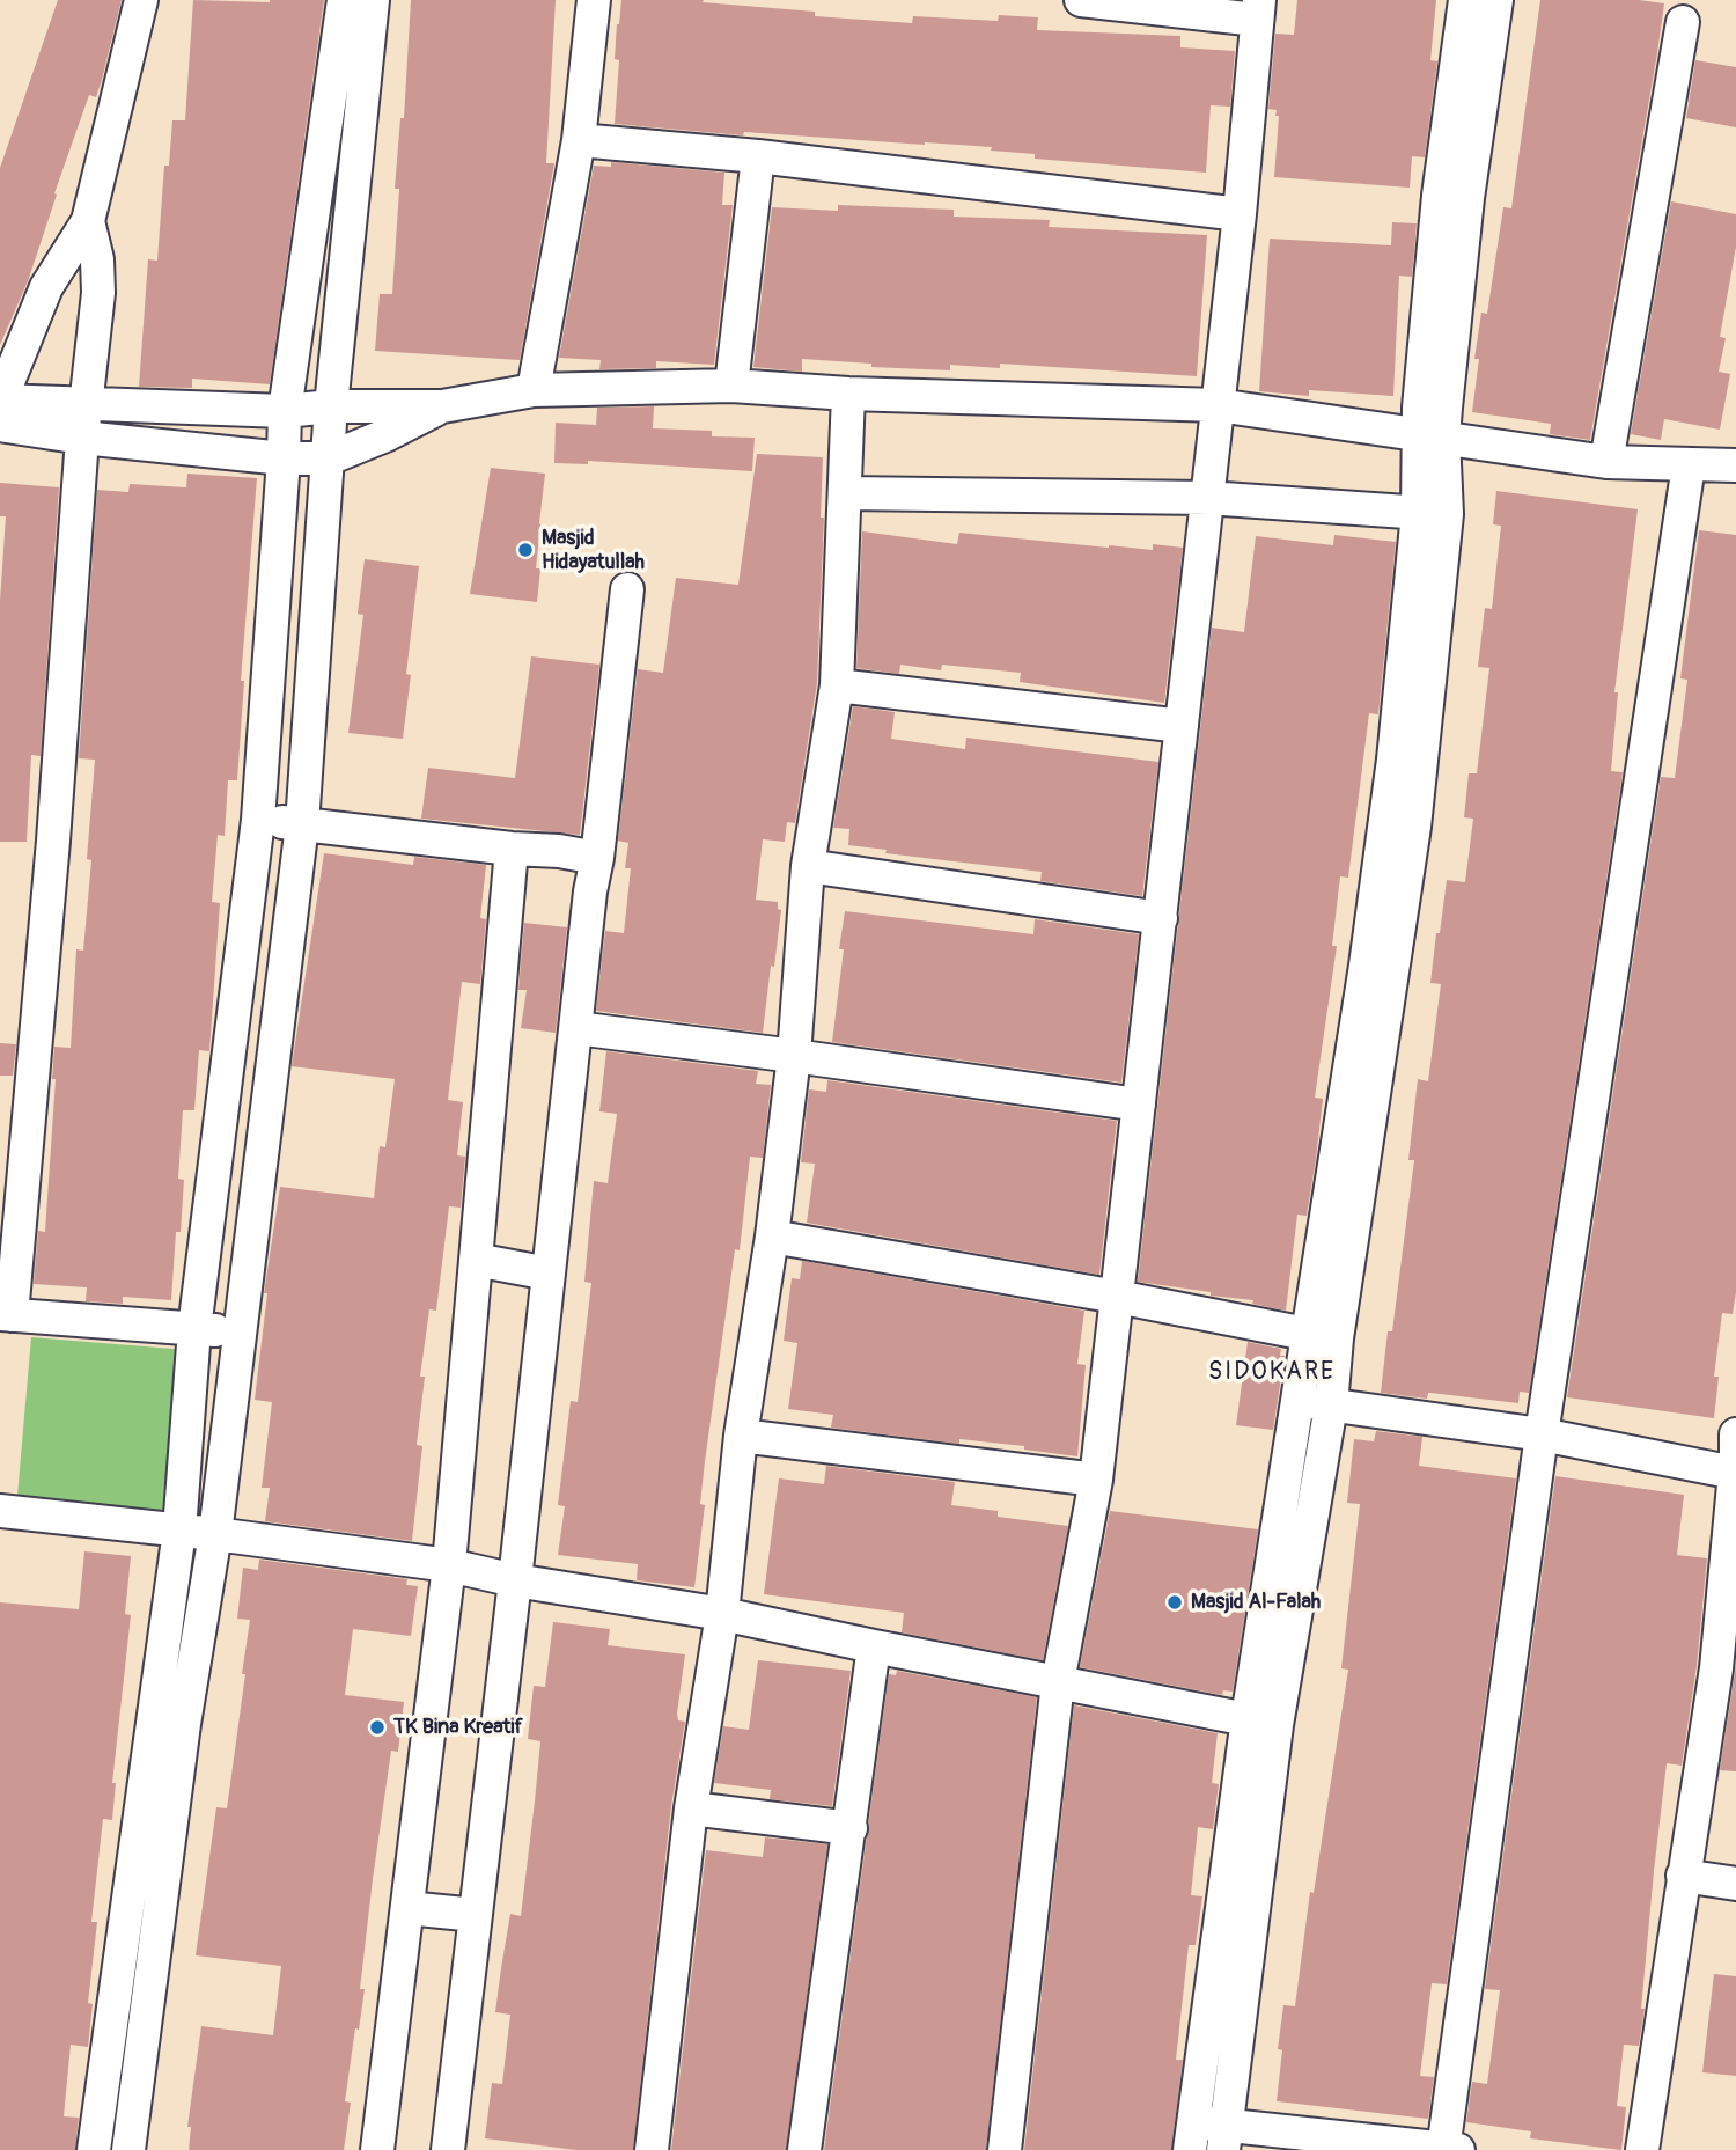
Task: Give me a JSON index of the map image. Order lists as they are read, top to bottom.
{
  "districts": ["SIDOKARE"],
  "places": ["Masjid Hidayatullah", "Masjid Al-Falah", "TK Bina Kreatif"]
}
